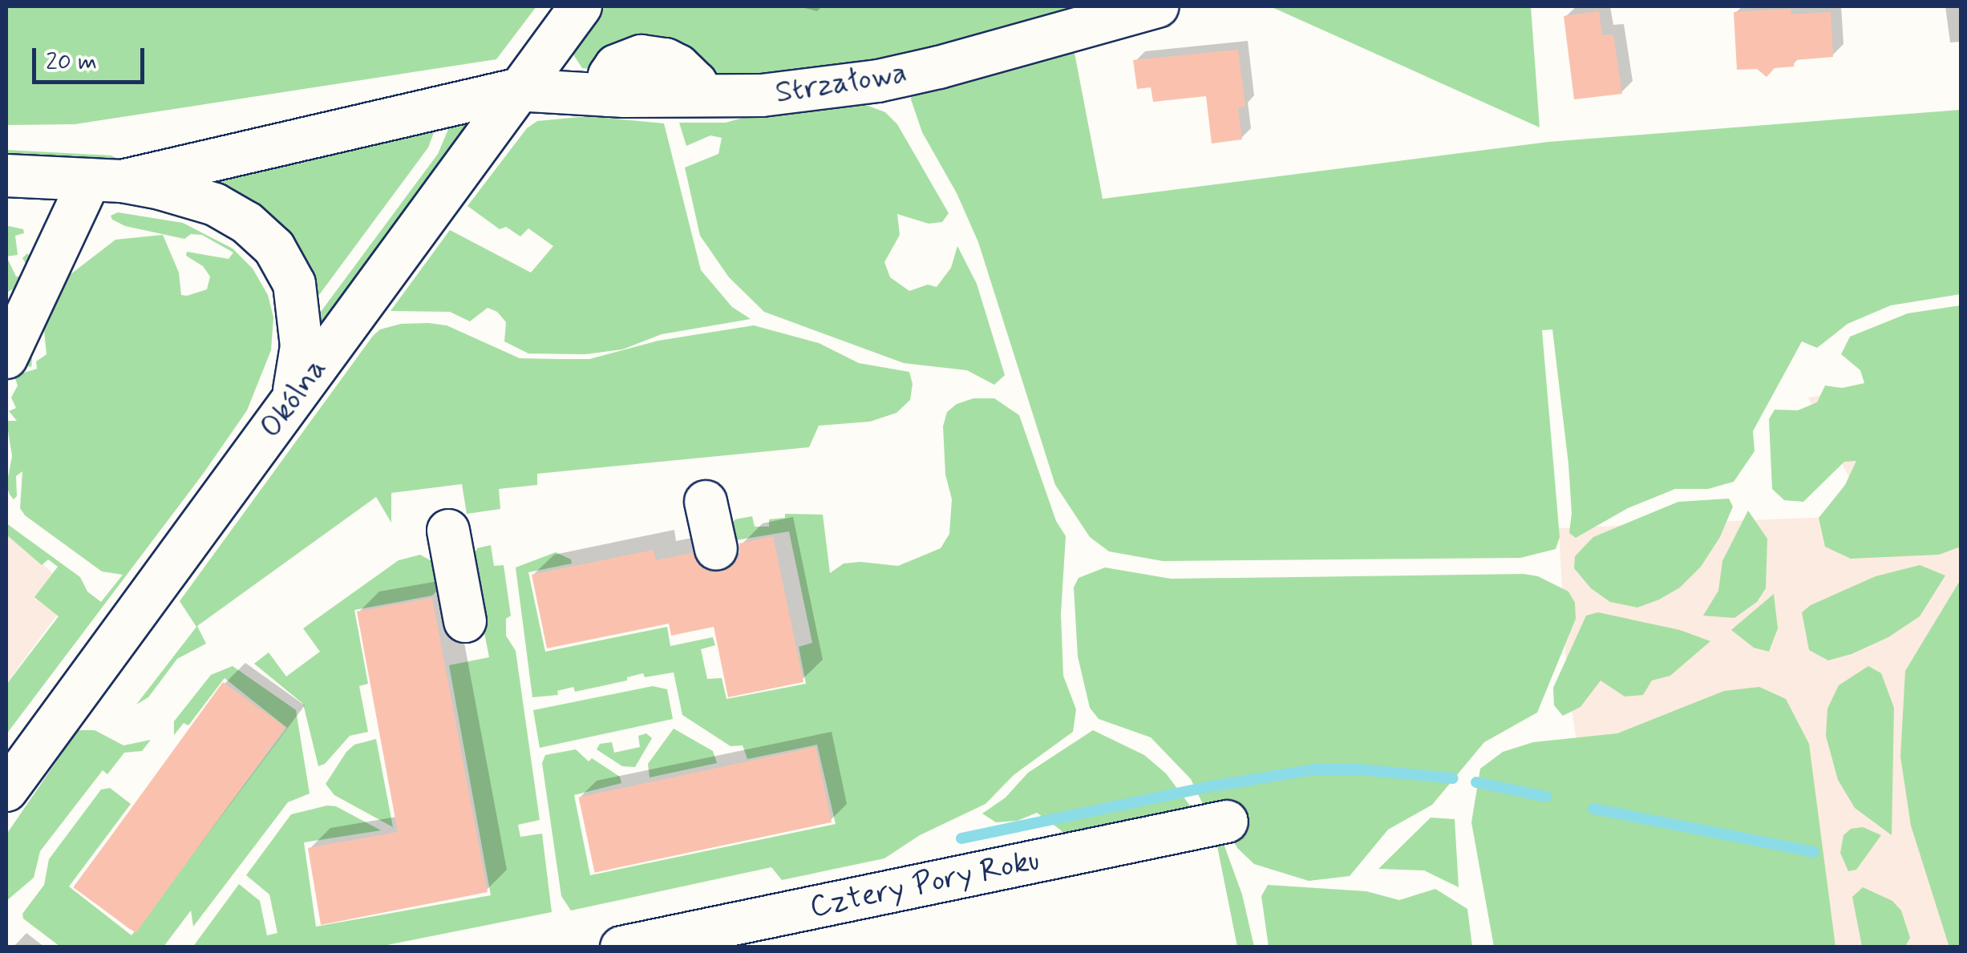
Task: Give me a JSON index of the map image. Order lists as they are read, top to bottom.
{
  "streets": {
    "street": ["Strzałowa", "Okólna", "Cztery Pory Roku"]
  },
  "crossings": [
    ["Strzałowa", "Okólna"]
  ],
  "scale_bar": "20 m"
}
